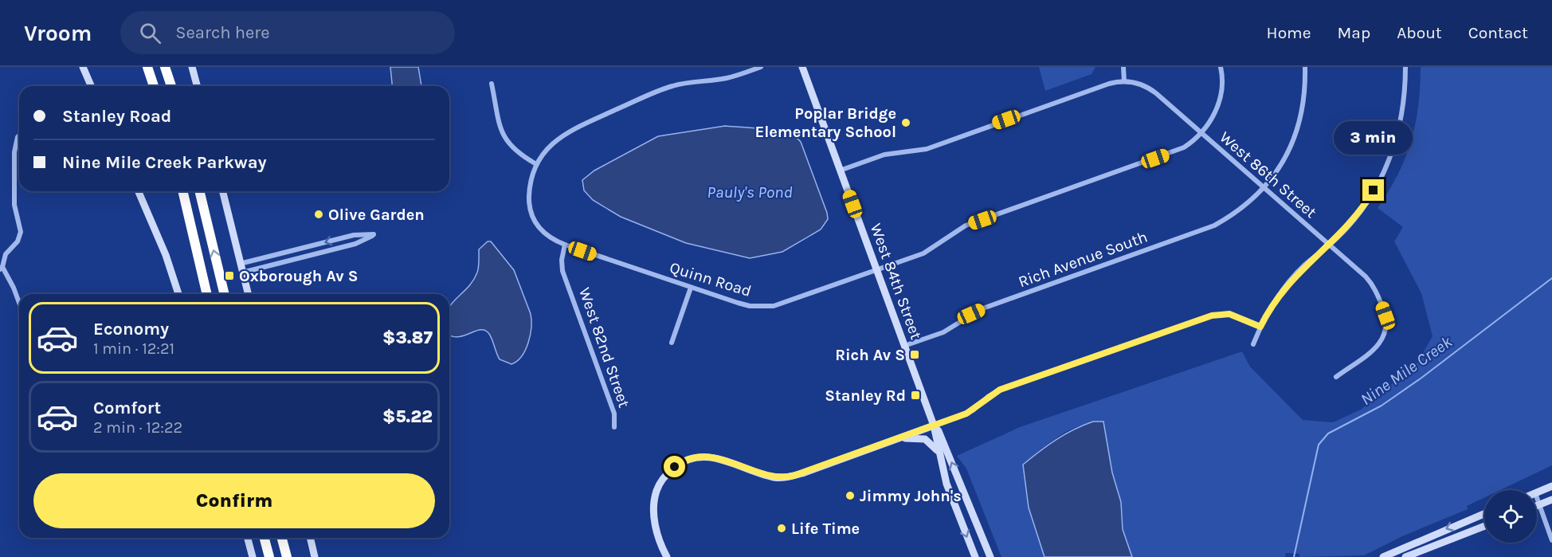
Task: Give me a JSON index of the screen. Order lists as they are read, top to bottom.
{
  "streets": {
    "street": [
      "West 86th Street",
      "Rich Avenue South",
      "Quinn Road",
      "West 84th Street",
      "West 82nd Street"
    ]
  },
  "crossings": [
    ["West 86th Street", "Rich Avenue South"],
    ["West 86th Street", "Quinn Road"],
    ["Rich Avenue South", "West 84th Street"],
    ["Quinn Road", "West 84th Street"],
    ["Quinn Road", "West 82nd Street"]
  ],
  "water": ["Pauly's Pond", "Nine Mile Creek"],
  "places": {
    "other": [
      "Poplar Bridge Elementary School",
      "Olive Garden",
      "Jimmy John's",
      "Life Time"
    ],
    "transit": ["Oxborough Av S", "Rich Av S", "Stanley Rd"]
  },
  "page": {
    "header": "Vroom",
    "search": "Search here",
    "nav": [
      "Home",
      "Map",
      "About",
      "Contact"
    ],
    "banner": ["Stanley Road", "Nine Mile Creek Parkway"],
    "bubble": "3 min",
    "list": [
      {
        "name": "Economy",
        "note": "1 min · 12:21",
        "value": "$3.87"
      },
      {
        "name": "Comfort",
        "note": "2 min · 12:22",
        "value": "$5.22"
      }
    ],
    "buttons": "Confirm"
  }
}
